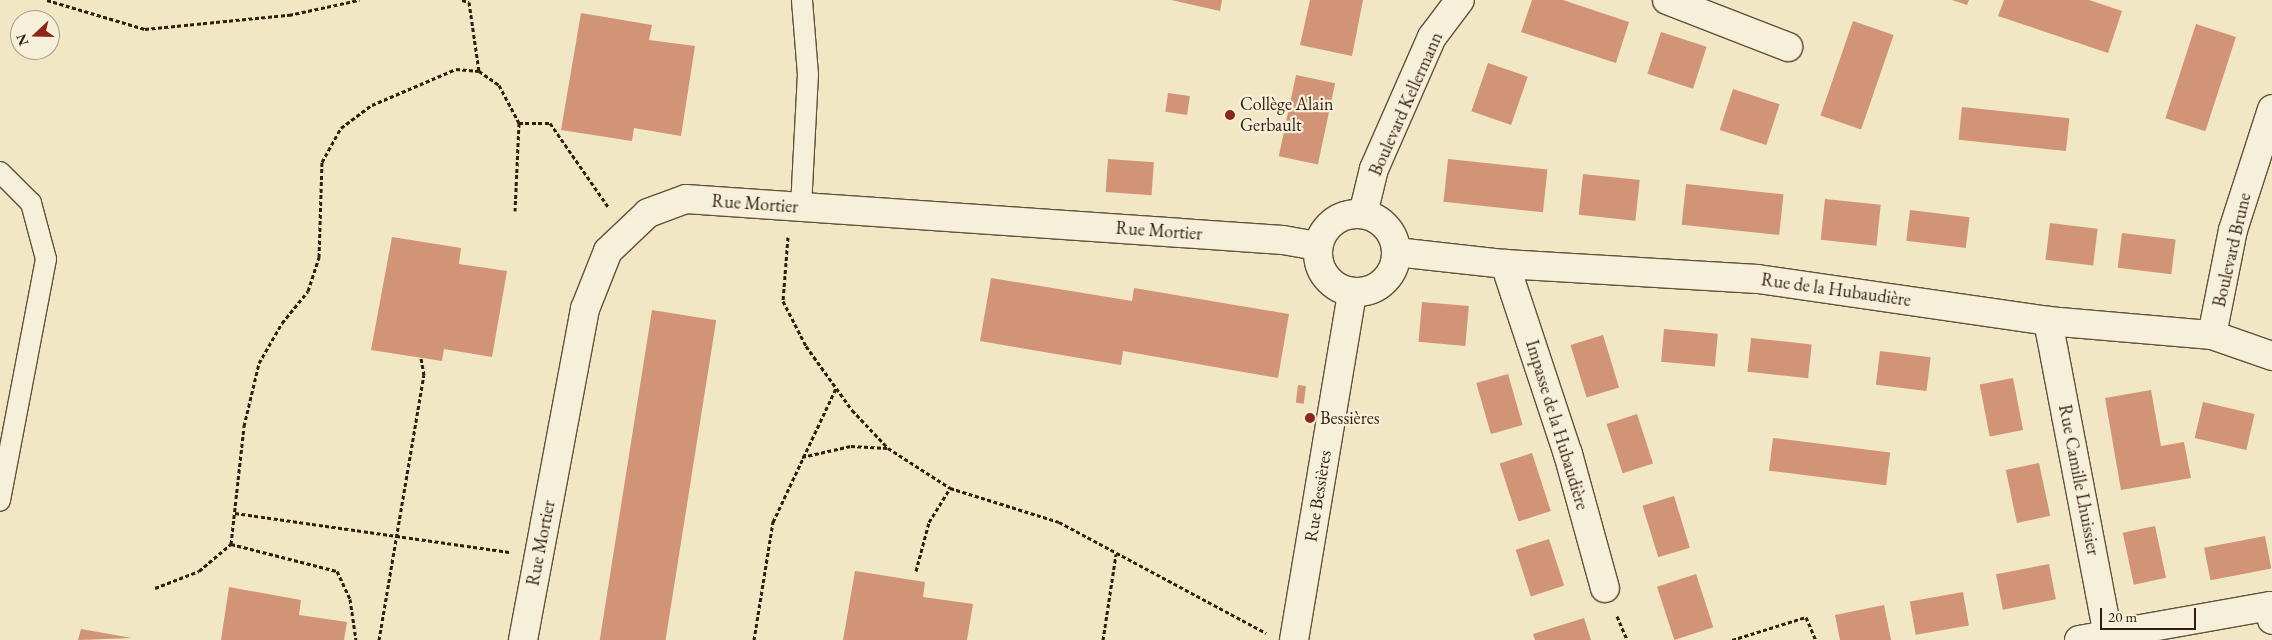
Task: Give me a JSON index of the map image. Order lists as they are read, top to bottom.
{
  "streets": {
    "street": [
      "Boulevard Kellermann",
      "Rue Mortier",
      "Boulevard Brune",
      "Rue de la Hubaudière",
      "Impasse de la Hubaudière",
      "Rue Camille Lhuissier",
      "Rue Bessières"
    ]
  },
  "crossings": [
    ["Boulevard Kellermann", "Rue Mortier"],
    ["Boulevard Kellermann", "Rue de la Hubaudière"],
    ["Boulevard Kellermann", "Rue Bessières"],
    ["Rue Mortier", "Rue de la Hubaudière"],
    ["Rue Mortier", "Rue Bessières"],
    ["Boulevard Brune", "Rue de la Hubaudière"],
    ["Rue de la Hubaudière", "Impasse de la Hubaudière"],
    ["Rue de la Hubaudière", "Rue Camille Lhuissier"],
    ["Rue de la Hubaudière", "Rue Bessières"]
  ],
  "places": ["Collège Alain Gerbault", "Bessières"],
  "scale_bar": "20 m",
  "north": "left"
}
